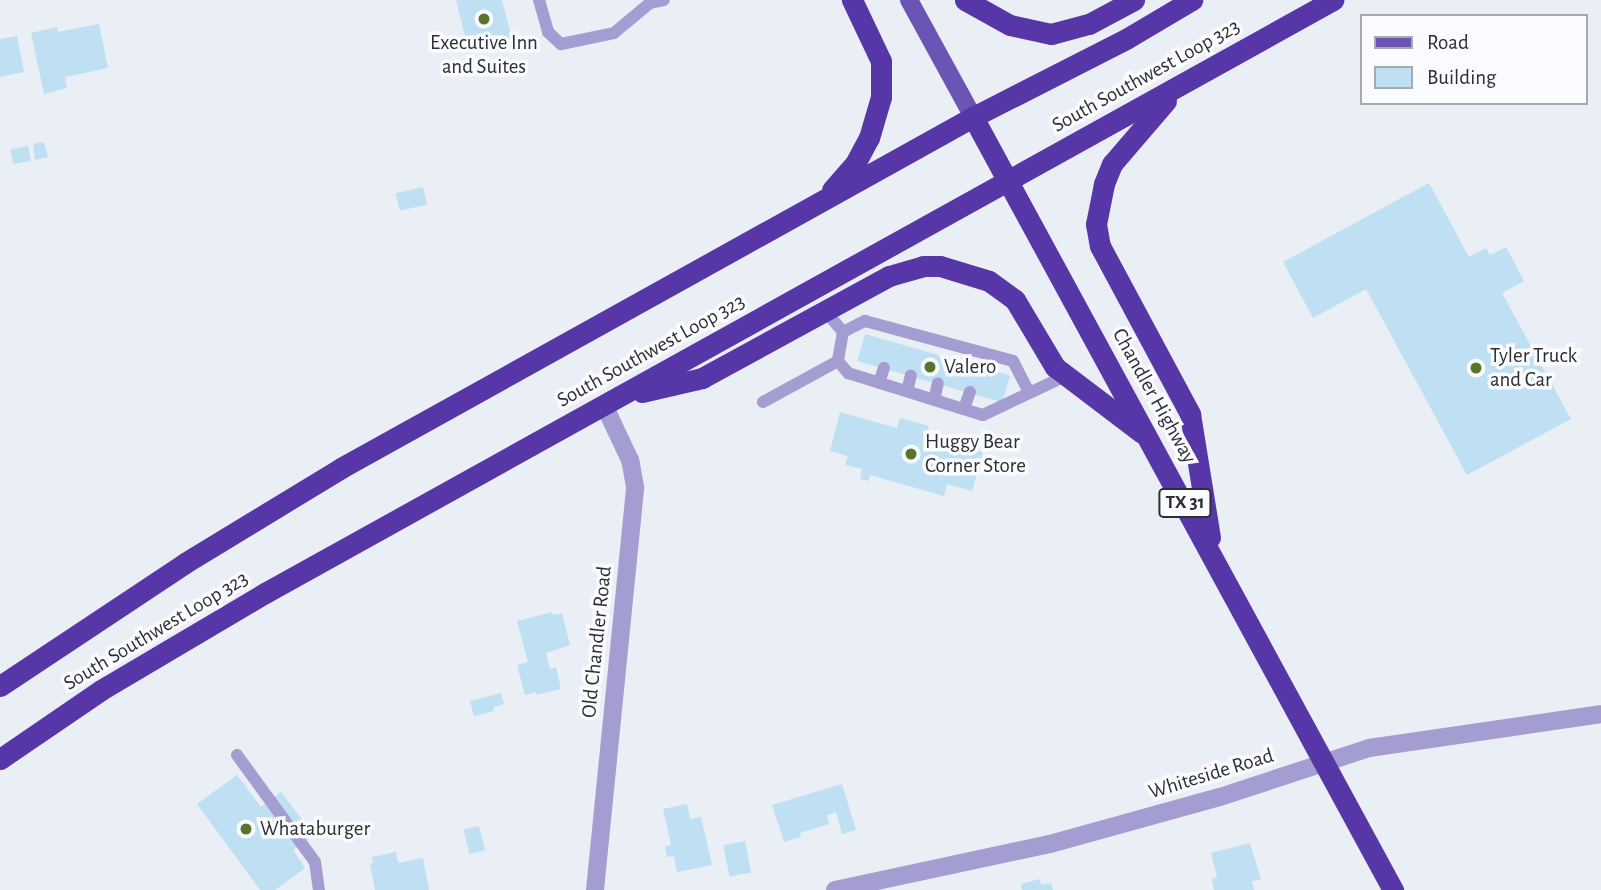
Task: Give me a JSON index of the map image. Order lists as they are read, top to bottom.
{
  "streets": {
    "highway": ["South Southwest Loop 323", "Chandler Highway", "TX 31"],
    "street": ["Old Chandler Road", "Whiteside Road"]
  },
  "crossings": [
    ["South Southwest Loop 323", "Chandler Highway"],
    ["South Southwest Loop 323", "Old Chandler Road"],
    ["Chandler Highway", "Whiteside Road"]
  ],
  "places": [
    "Executive Inn and Suites",
    "Valero",
    "Tyler Truck and Car",
    "Huggy Bear Corner Store",
    "Whataburger"
  ],
  "legend": ["Road", "Building"]
}
